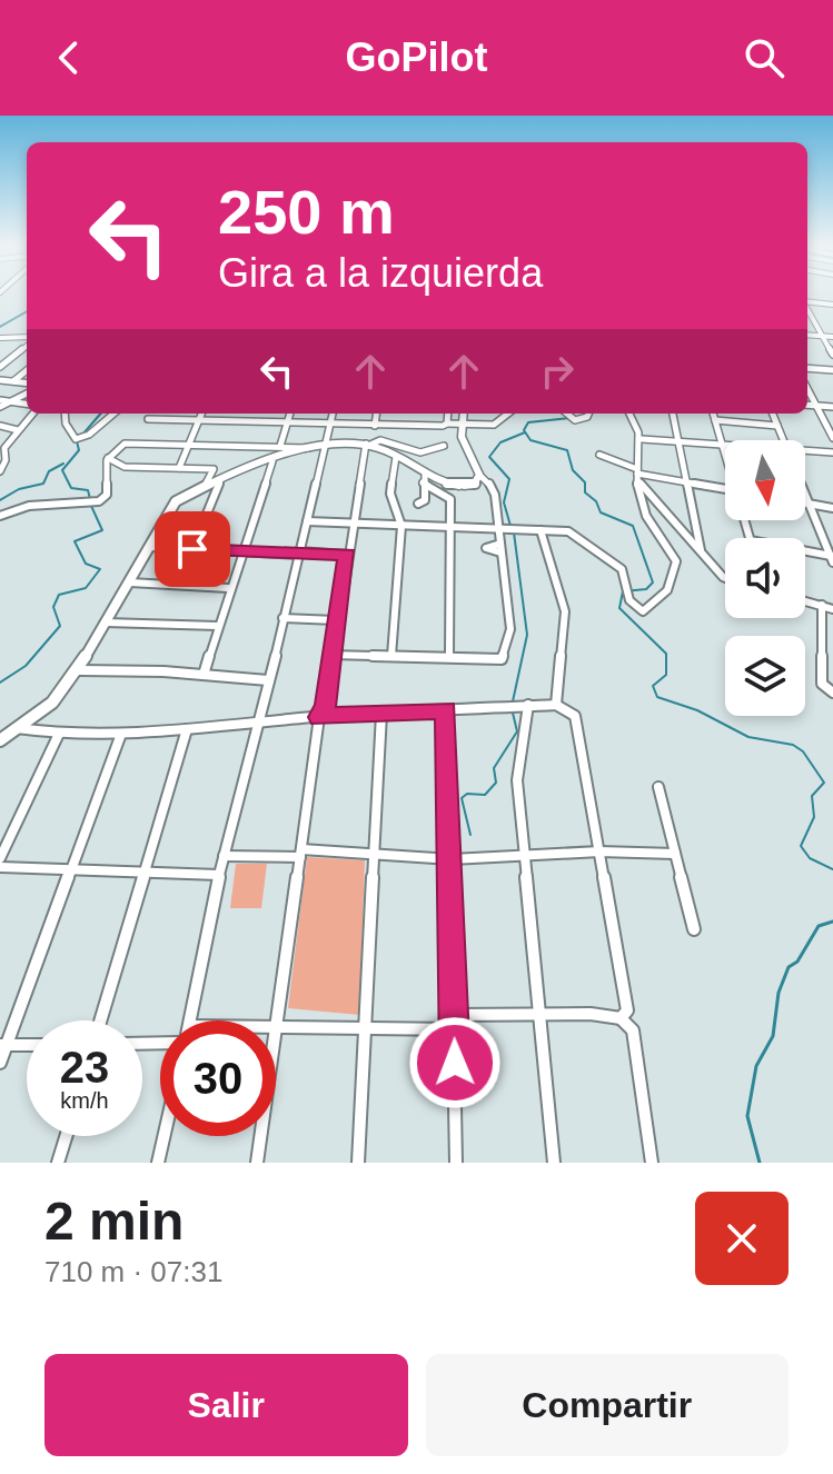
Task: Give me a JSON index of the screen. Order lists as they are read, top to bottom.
{
  "north": "bottom",
  "page": {
    "header": "GoPilot",
    "turn": ["250 m", "Gira a la izquierda"],
    "speed": "23 km/h",
    "limit": "30",
    "heading": ["2 min", "710 m · 07:31"],
    "buttons": ["Salir", "Compartir"]
  }
}
